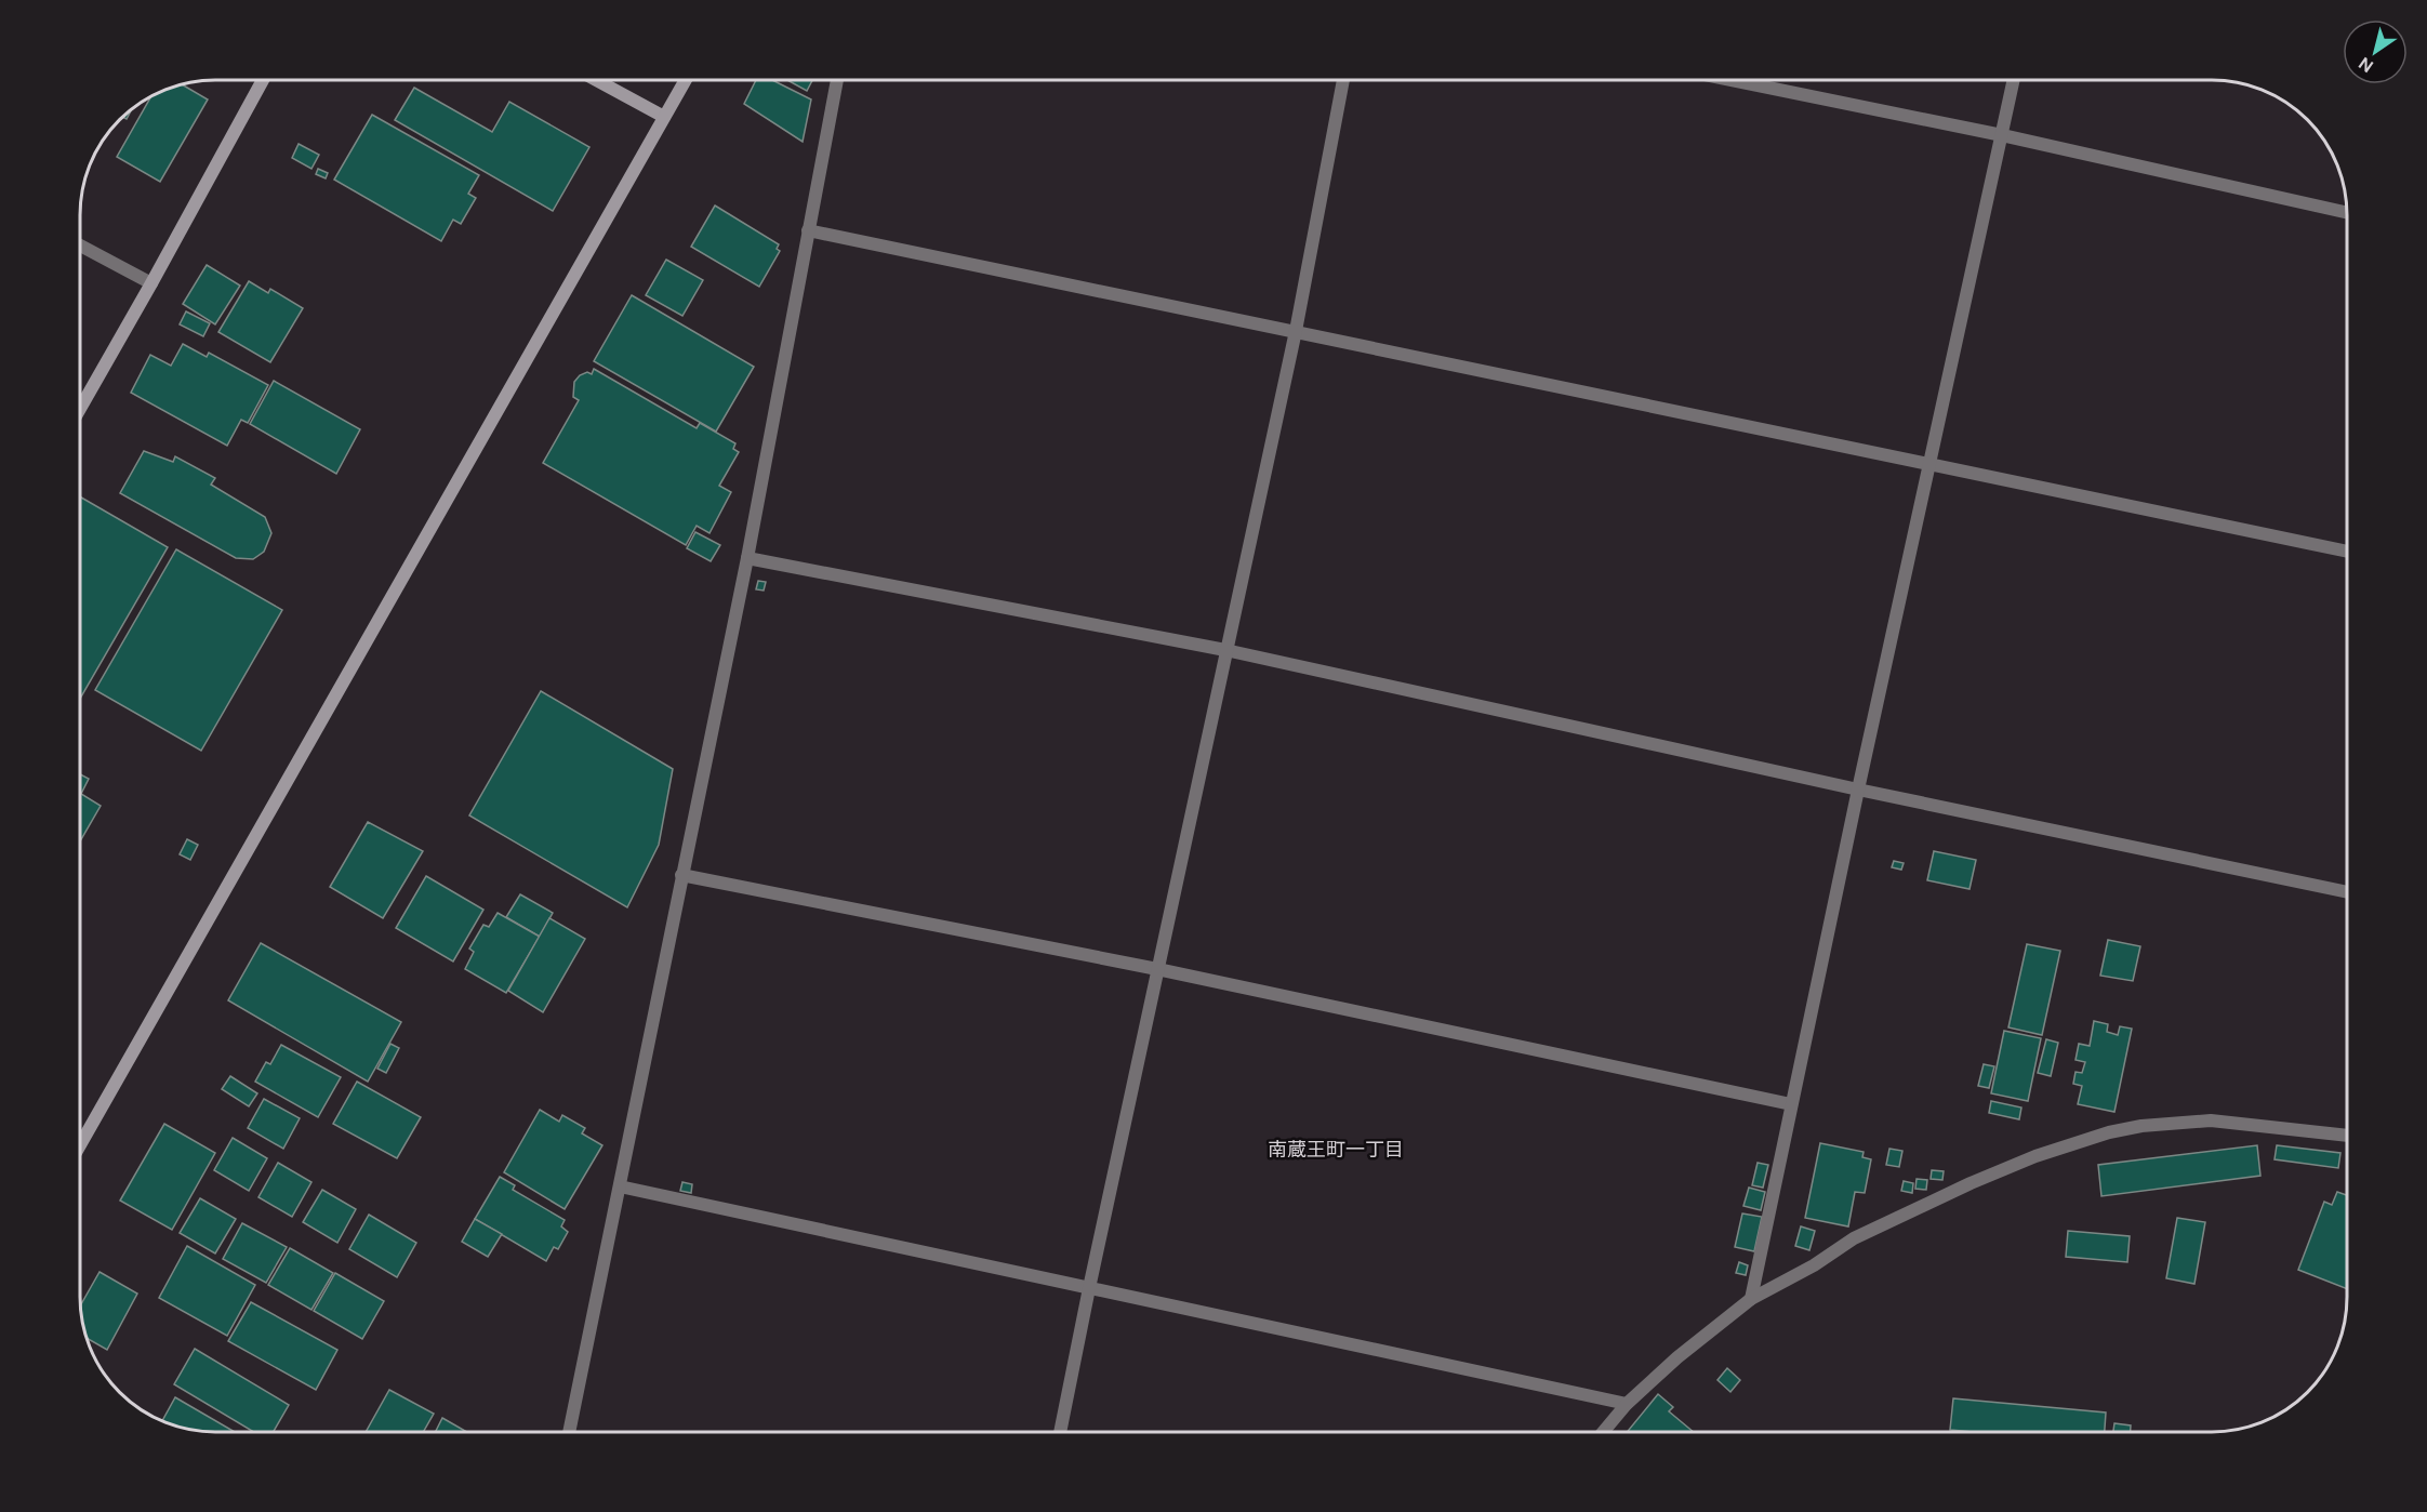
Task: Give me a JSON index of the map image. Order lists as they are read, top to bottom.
{
  "districts": ["南蔵王町一丁目"],
  "north": "bottom left"
}
